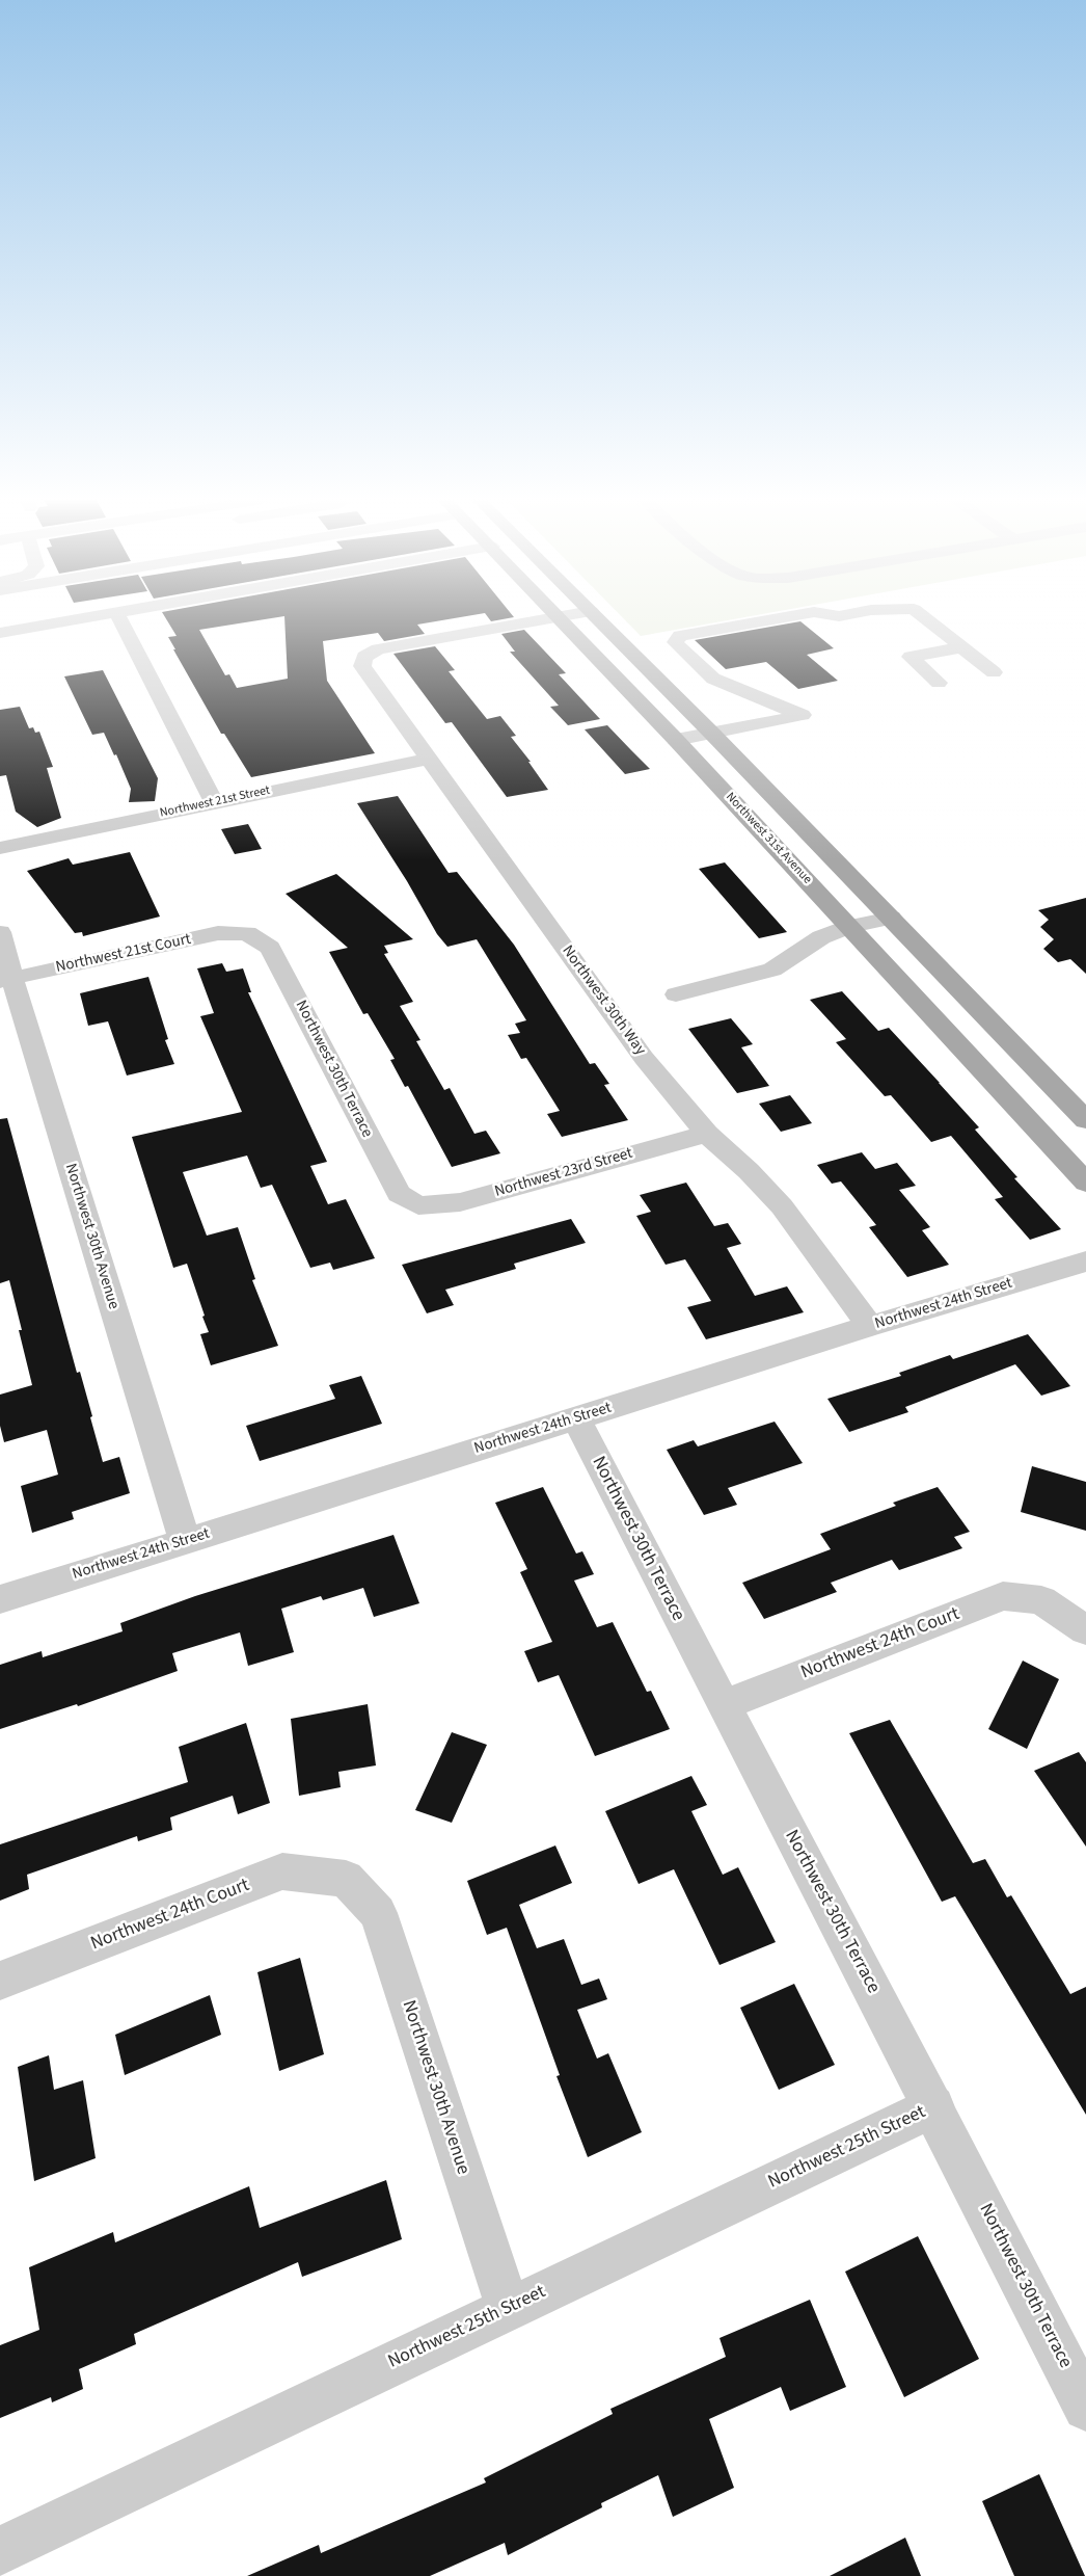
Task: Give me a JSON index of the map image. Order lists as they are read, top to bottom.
{
  "streets": {
    "main road": ["Northwest 31st Avenue"],
    "street": [
      "Northwest 21st Street",
      "Northwest 21st Court",
      "Northwest 30th Way",
      "Northwest 30th Terrace",
      "Northwest 23rd Street",
      "Northwest 30th Avenue",
      "Northwest 24th Street",
      "Northwest 24th Court",
      "Northwest 25th Street"
    ]
  },
  "crossings": [
    ["Northwest 21st Street", "Northwest 30th Way"],
    ["Northwest 21st Court", "Northwest 30th Terrace"],
    ["Northwest 21st Court", "Northwest 30th Avenue"],
    ["Northwest 30th Way", "Northwest 23rd Street"],
    ["Northwest 30th Way", "Northwest 24th Street"],
    ["Northwest 30th Terrace", "Northwest 23rd Street"],
    ["Northwest 30th Terrace", "Northwest 24th Street"],
    ["Northwest 30th Terrace", "Northwest 24th Court"],
    ["Northwest 30th Terrace", "Northwest 25th Street"],
    ["Northwest 30th Avenue", "Northwest 24th Street"],
    ["Northwest 30th Avenue", "Northwest 24th Court"],
    ["Northwest 30th Avenue", "Northwest 25th Street"]
  ]
}
